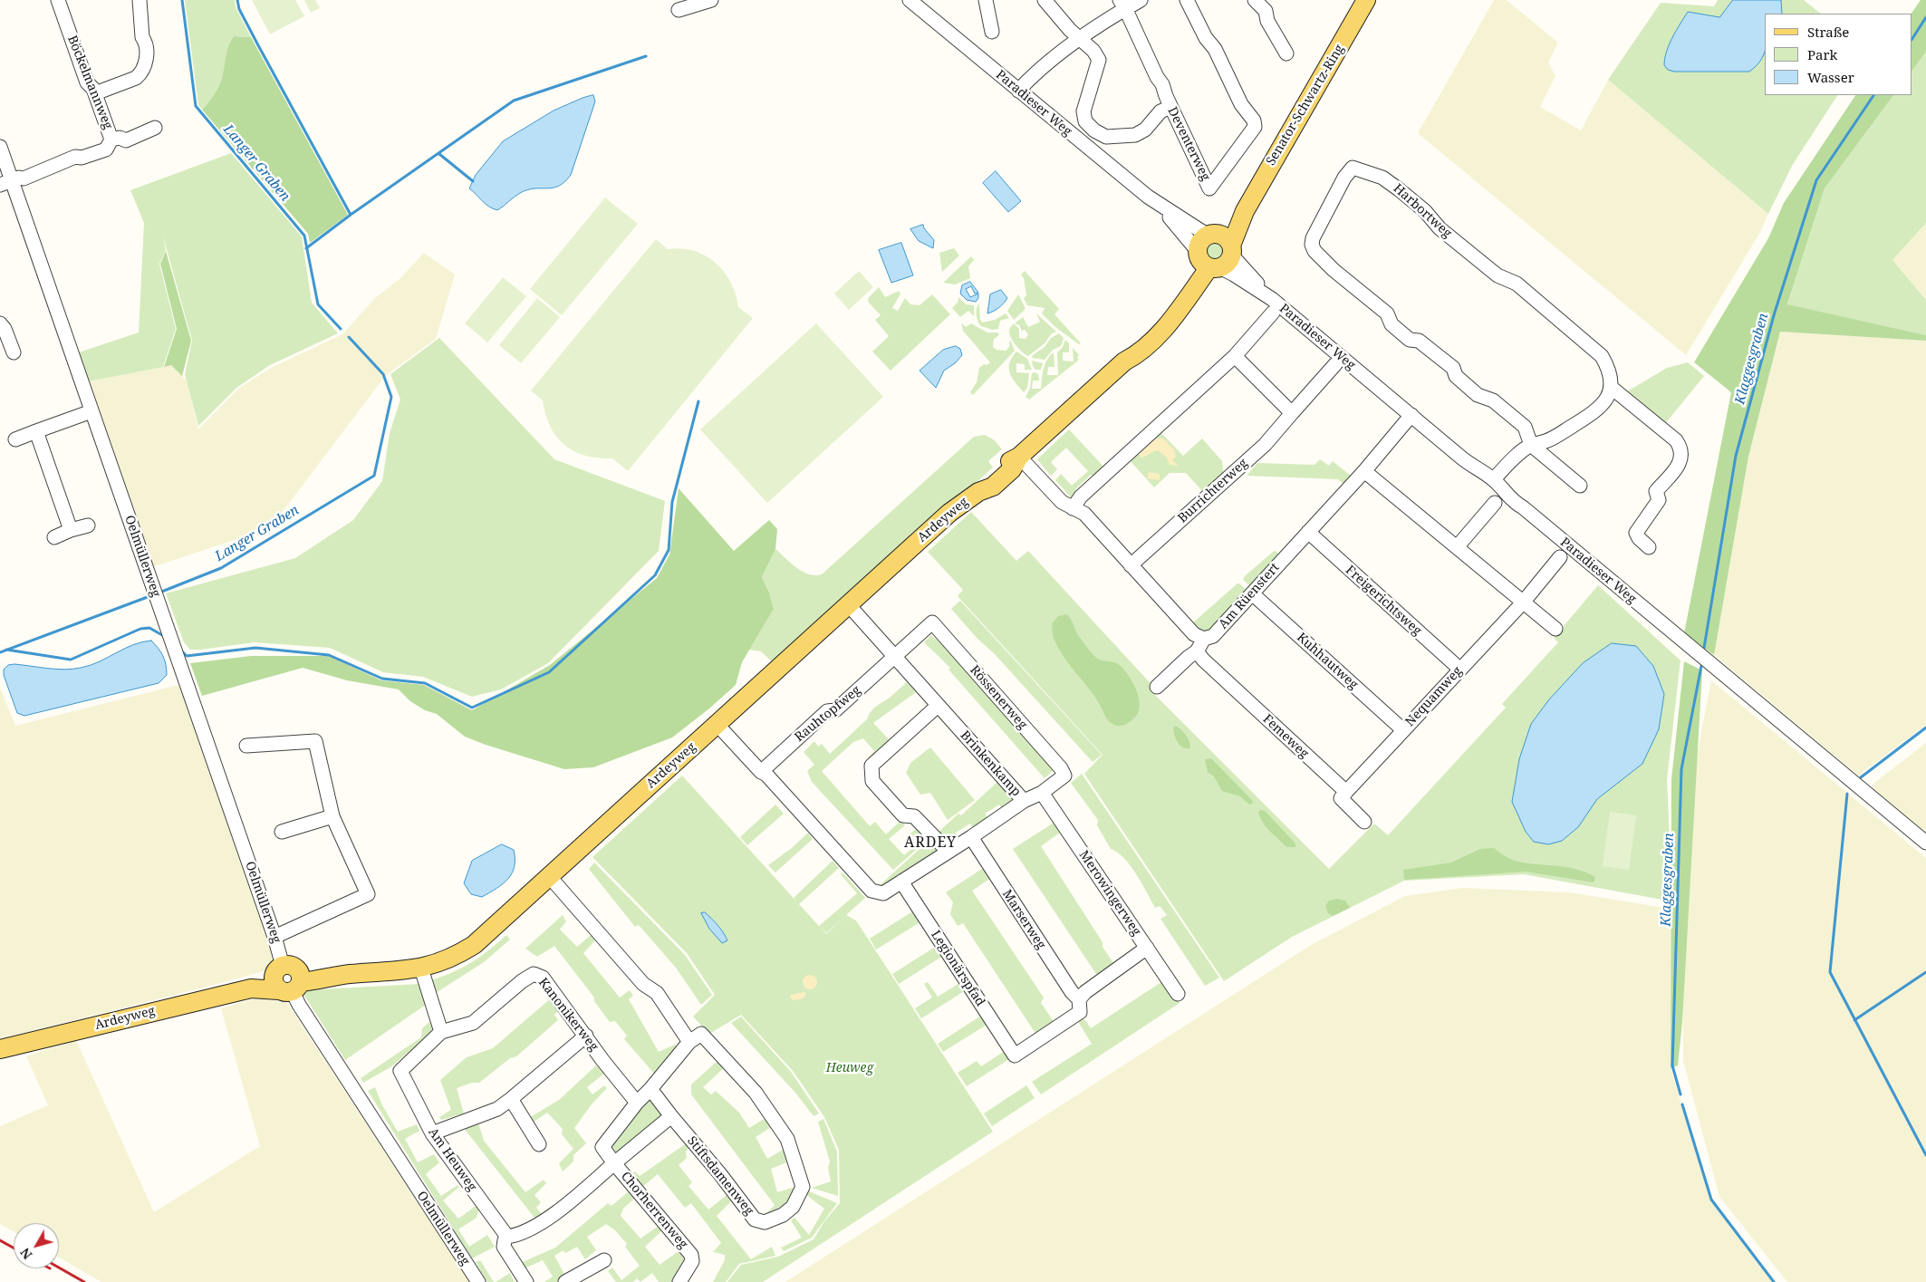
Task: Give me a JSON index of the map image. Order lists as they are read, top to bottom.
{
  "streets": {
    "main road": ["Senator-Schwartz-Ring", "Ardeyweg"],
    "street": [
      "Böckelmannweg",
      "Paradieser Weg",
      "Deventerweg",
      "Harbortweg",
      "Burrichterweg",
      "Oelmüllerweg",
      "Am Rüenstert",
      "Freigerichtsweg",
      "Kuhhautweg",
      "Nequamweg",
      "Rössenerweg",
      "Rauhtopfweg",
      "Femeweg",
      "Brinkenkamp",
      "Merowingerweg",
      "Marserweg",
      "Legionärspfad",
      "Kanonikerweg",
      "Am Heuweg",
      "Stiftsdamenweg",
      "Chorherrenweg"
    ]
  },
  "crossings": [
    ["Böckelmannweg", "Oelmüllerweg"],
    ["Paradieser Weg", "Senator-Schwartz-Ring"],
    ["Paradieser Weg", "Ardeyweg"],
    ["Paradieser Weg", "Am Rüenstert"],
    ["Senator-Schwartz-Ring", "Ardeyweg"],
    ["Ardeyweg", "Oelmüllerweg"],
    ["Ardeyweg", "Brinkenkamp"],
    ["Am Rüenstert", "Freigerichtsweg"],
    ["Am Rüenstert", "Kuhhautweg"],
    ["Freigerichtsweg", "Nequamweg"],
    ["Kuhhautweg", "Nequamweg"],
    ["Nequamweg", "Femeweg"],
    ["Rössenerweg", "Rauhtopfweg"],
    ["Rössenerweg", "Brinkenkamp"],
    ["Rössenerweg", "Merowingerweg"],
    ["Rauhtopfweg", "Brinkenkamp"],
    ["Brinkenkamp", "Marserweg"],
    ["Brinkenkamp", "Legionärspfad"],
    ["Marserweg", "Legionärspfad"],
    ["Kanonikerweg", "Am Heuweg"]
  ],
  "districts": ["ARDEY"],
  "water": ["Langer Graben", "Klaggesgraben"],
  "parks": ["Heuweg"],
  "legend": ["Straße", "Park", "Wasser"],
  "north": "bottom left"
}
